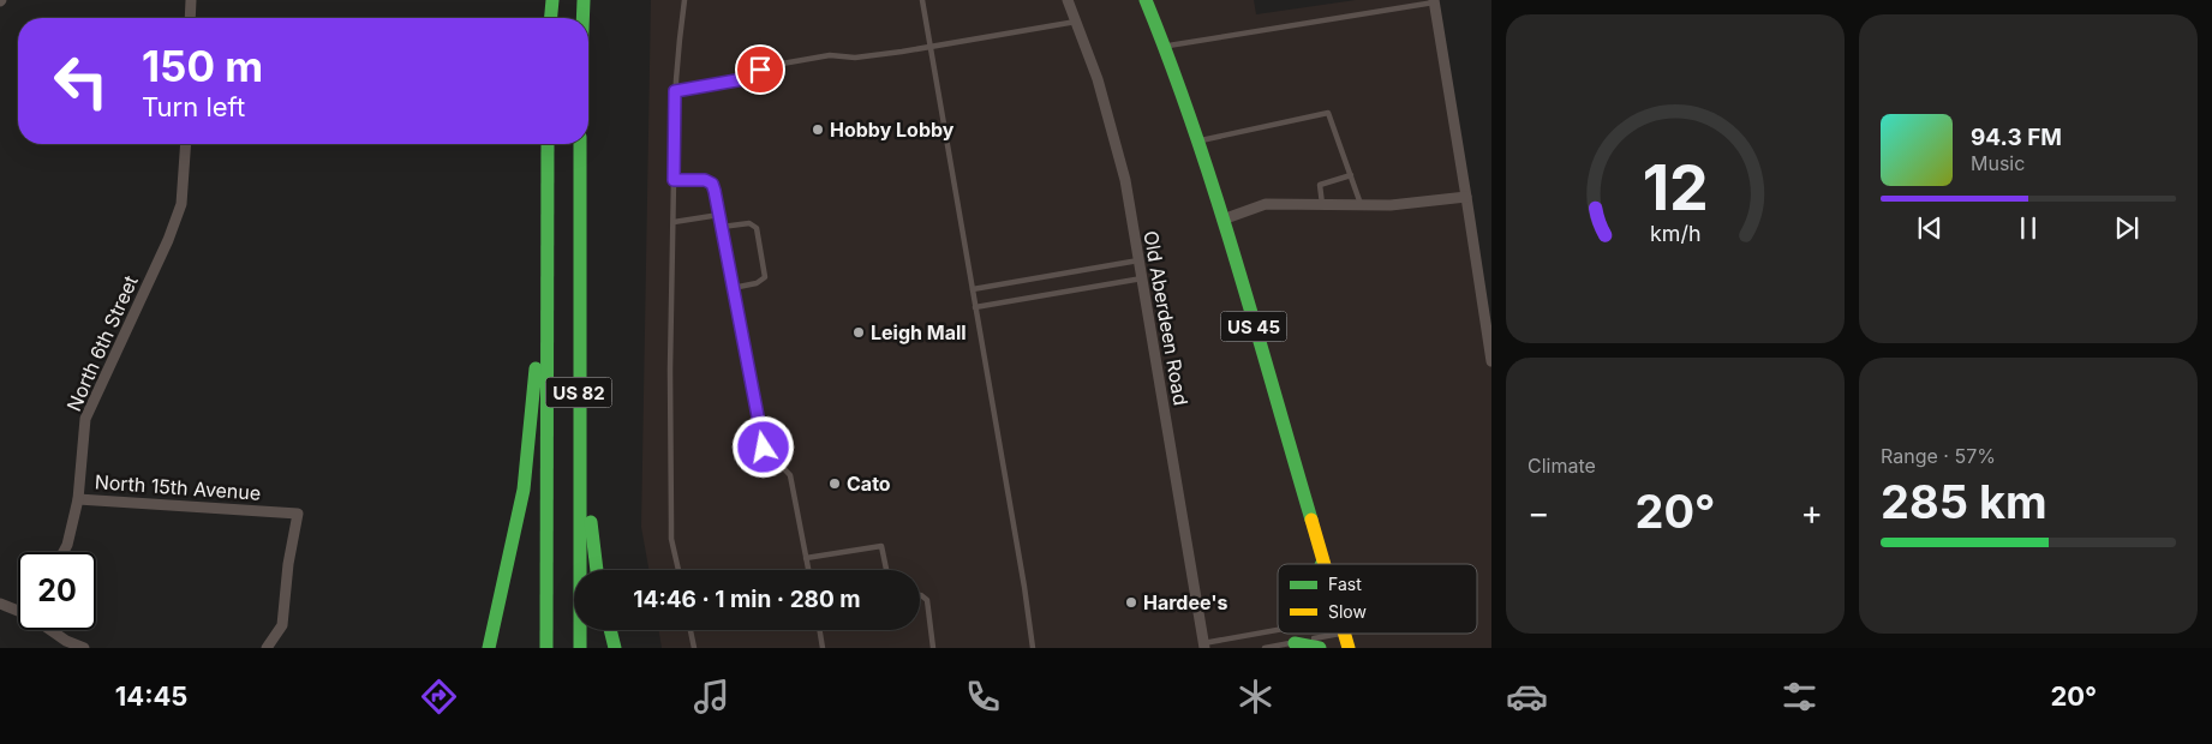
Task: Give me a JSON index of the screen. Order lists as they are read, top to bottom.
{
  "streets": {
    "highway": ["US 45", "US 82"],
    "street": ["Old Aberdeen Road", "North 6th Street", "North 15th Avenue"]
  },
  "crossings": [
    ["North 6th Street", "North 15th Avenue"]
  ],
  "places": [
    "Hobby Lobby",
    "Leigh Mall",
    "Cato",
    "Hardee's"
  ],
  "legend": ["Fast", "Slow"],
  "page": {
    "turn": ["150 m", "Turn left"],
    "song": ["94.3 FM", "Music"],
    "tile": [
      "Climate",
      ["Range · 57%", "285 km"]
    ],
    "heat": ["−", "20°", "+"],
    "limit": "20",
    "trip": "14:46 · 1 min · 280 m",
    "tabs": ["14:45", "20°"],
    "gauge": ["12", "km/h"]
  }
}
